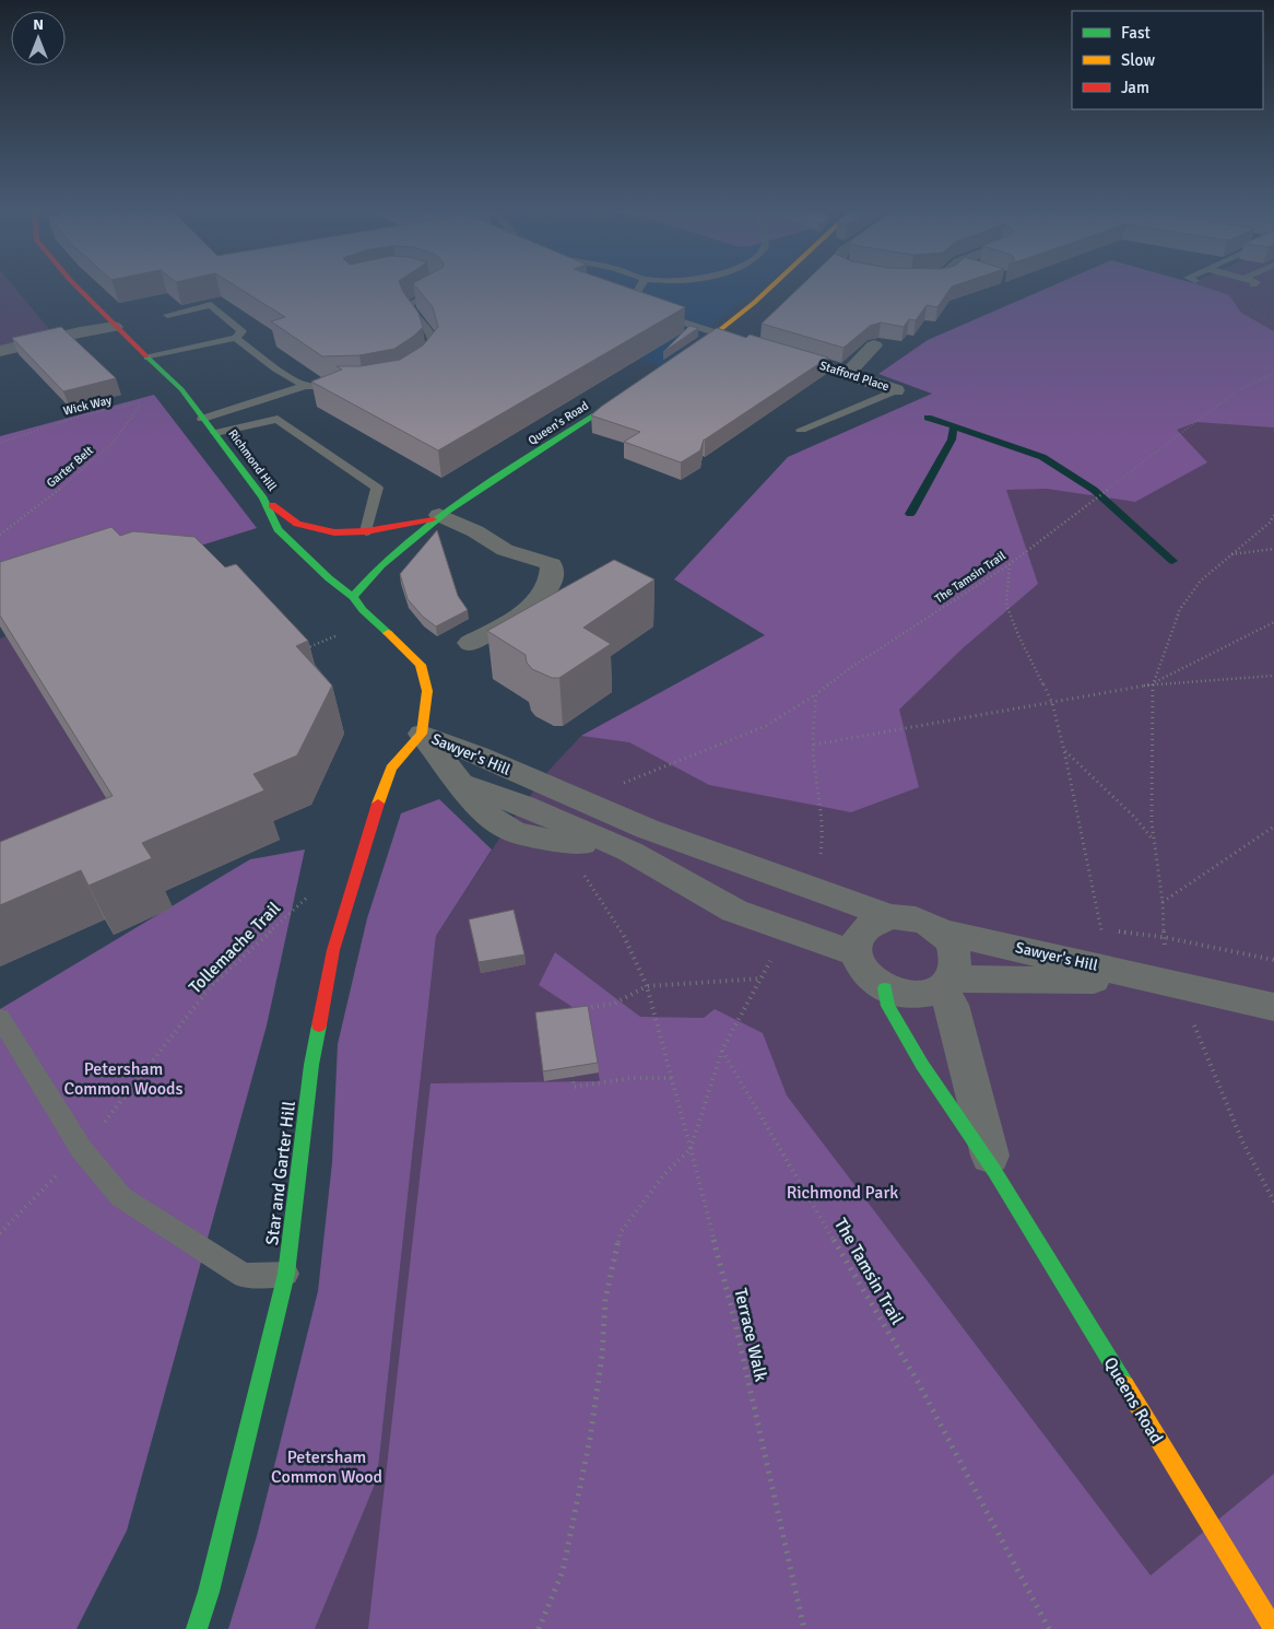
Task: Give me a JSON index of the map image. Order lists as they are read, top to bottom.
{
  "streets": {
    "main road": [
      "Queen's Road",
      "Richmond Hill",
      "Star and Garter Hill",
      "Queens Road"
    ],
    "street": ["Stafford Place", "Sawyer's Hill"],
    "path": [
      "Wick Way",
      "Garter Belt",
      "The Tamsin Trail",
      "Tollemache Trail",
      "Terrace Walk"
    ]
  },
  "crossings": [
    ["Wick Way", "Richmond Hill"],
    ["Wick Way", "Garter Belt"],
    ["Queen's Road", "Richmond Hill"],
    ["Richmond Hill", "Sawyer's Hill"],
    ["Richmond Hill", "Star and Garter Hill"],
    ["Sawyer's Hill", "Star and Garter Hill"],
    ["Sawyer's Hill", "Queens Road"]
  ],
  "parks": ["Petersham Common Woods", "Richmond Park", "Petersham Common Wood"],
  "legend": ["Fast", "Slow", "Jam"],
  "north": "top"
}
